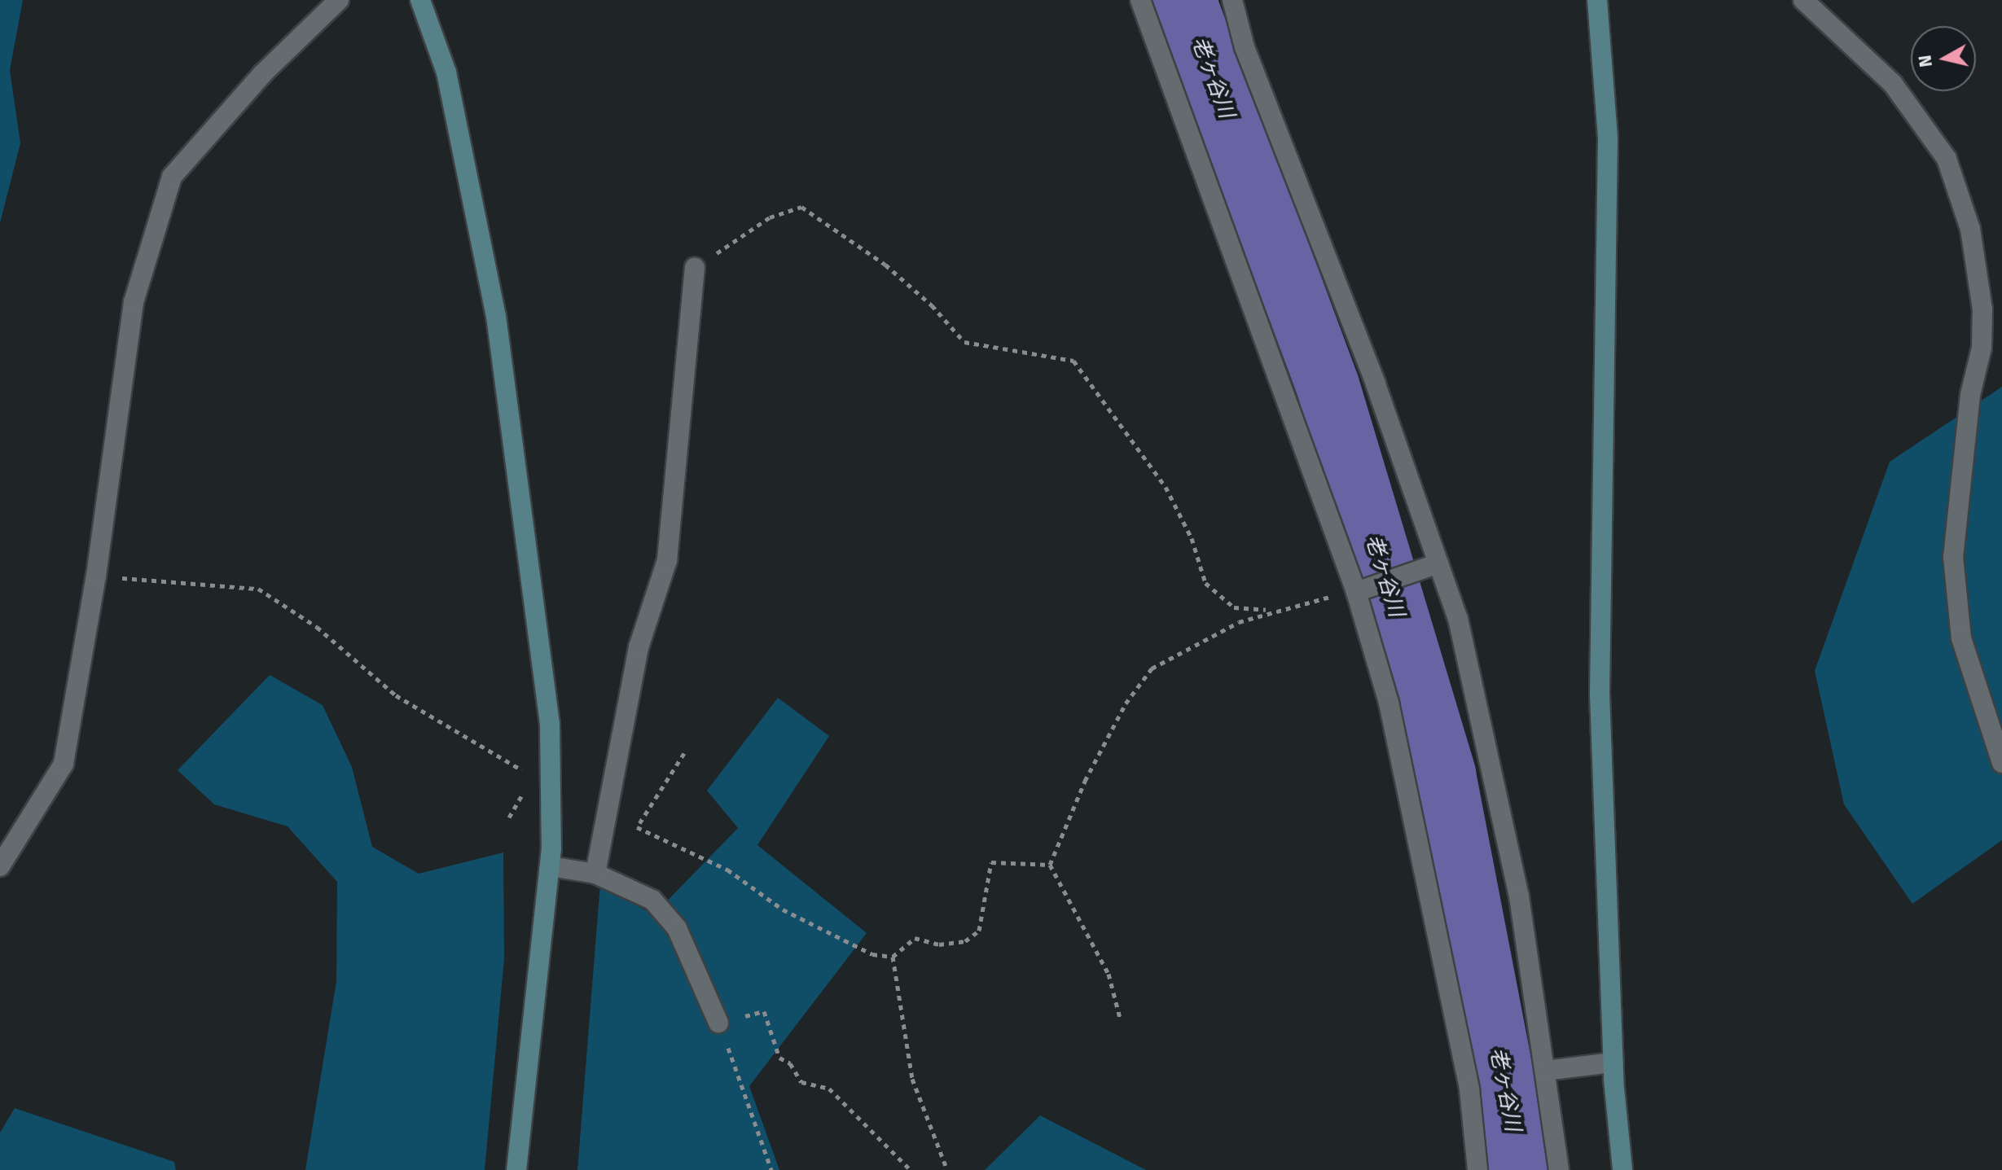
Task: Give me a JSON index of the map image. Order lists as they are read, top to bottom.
{
  "water": ["老ヶ谷川"],
  "north": "left"
}
